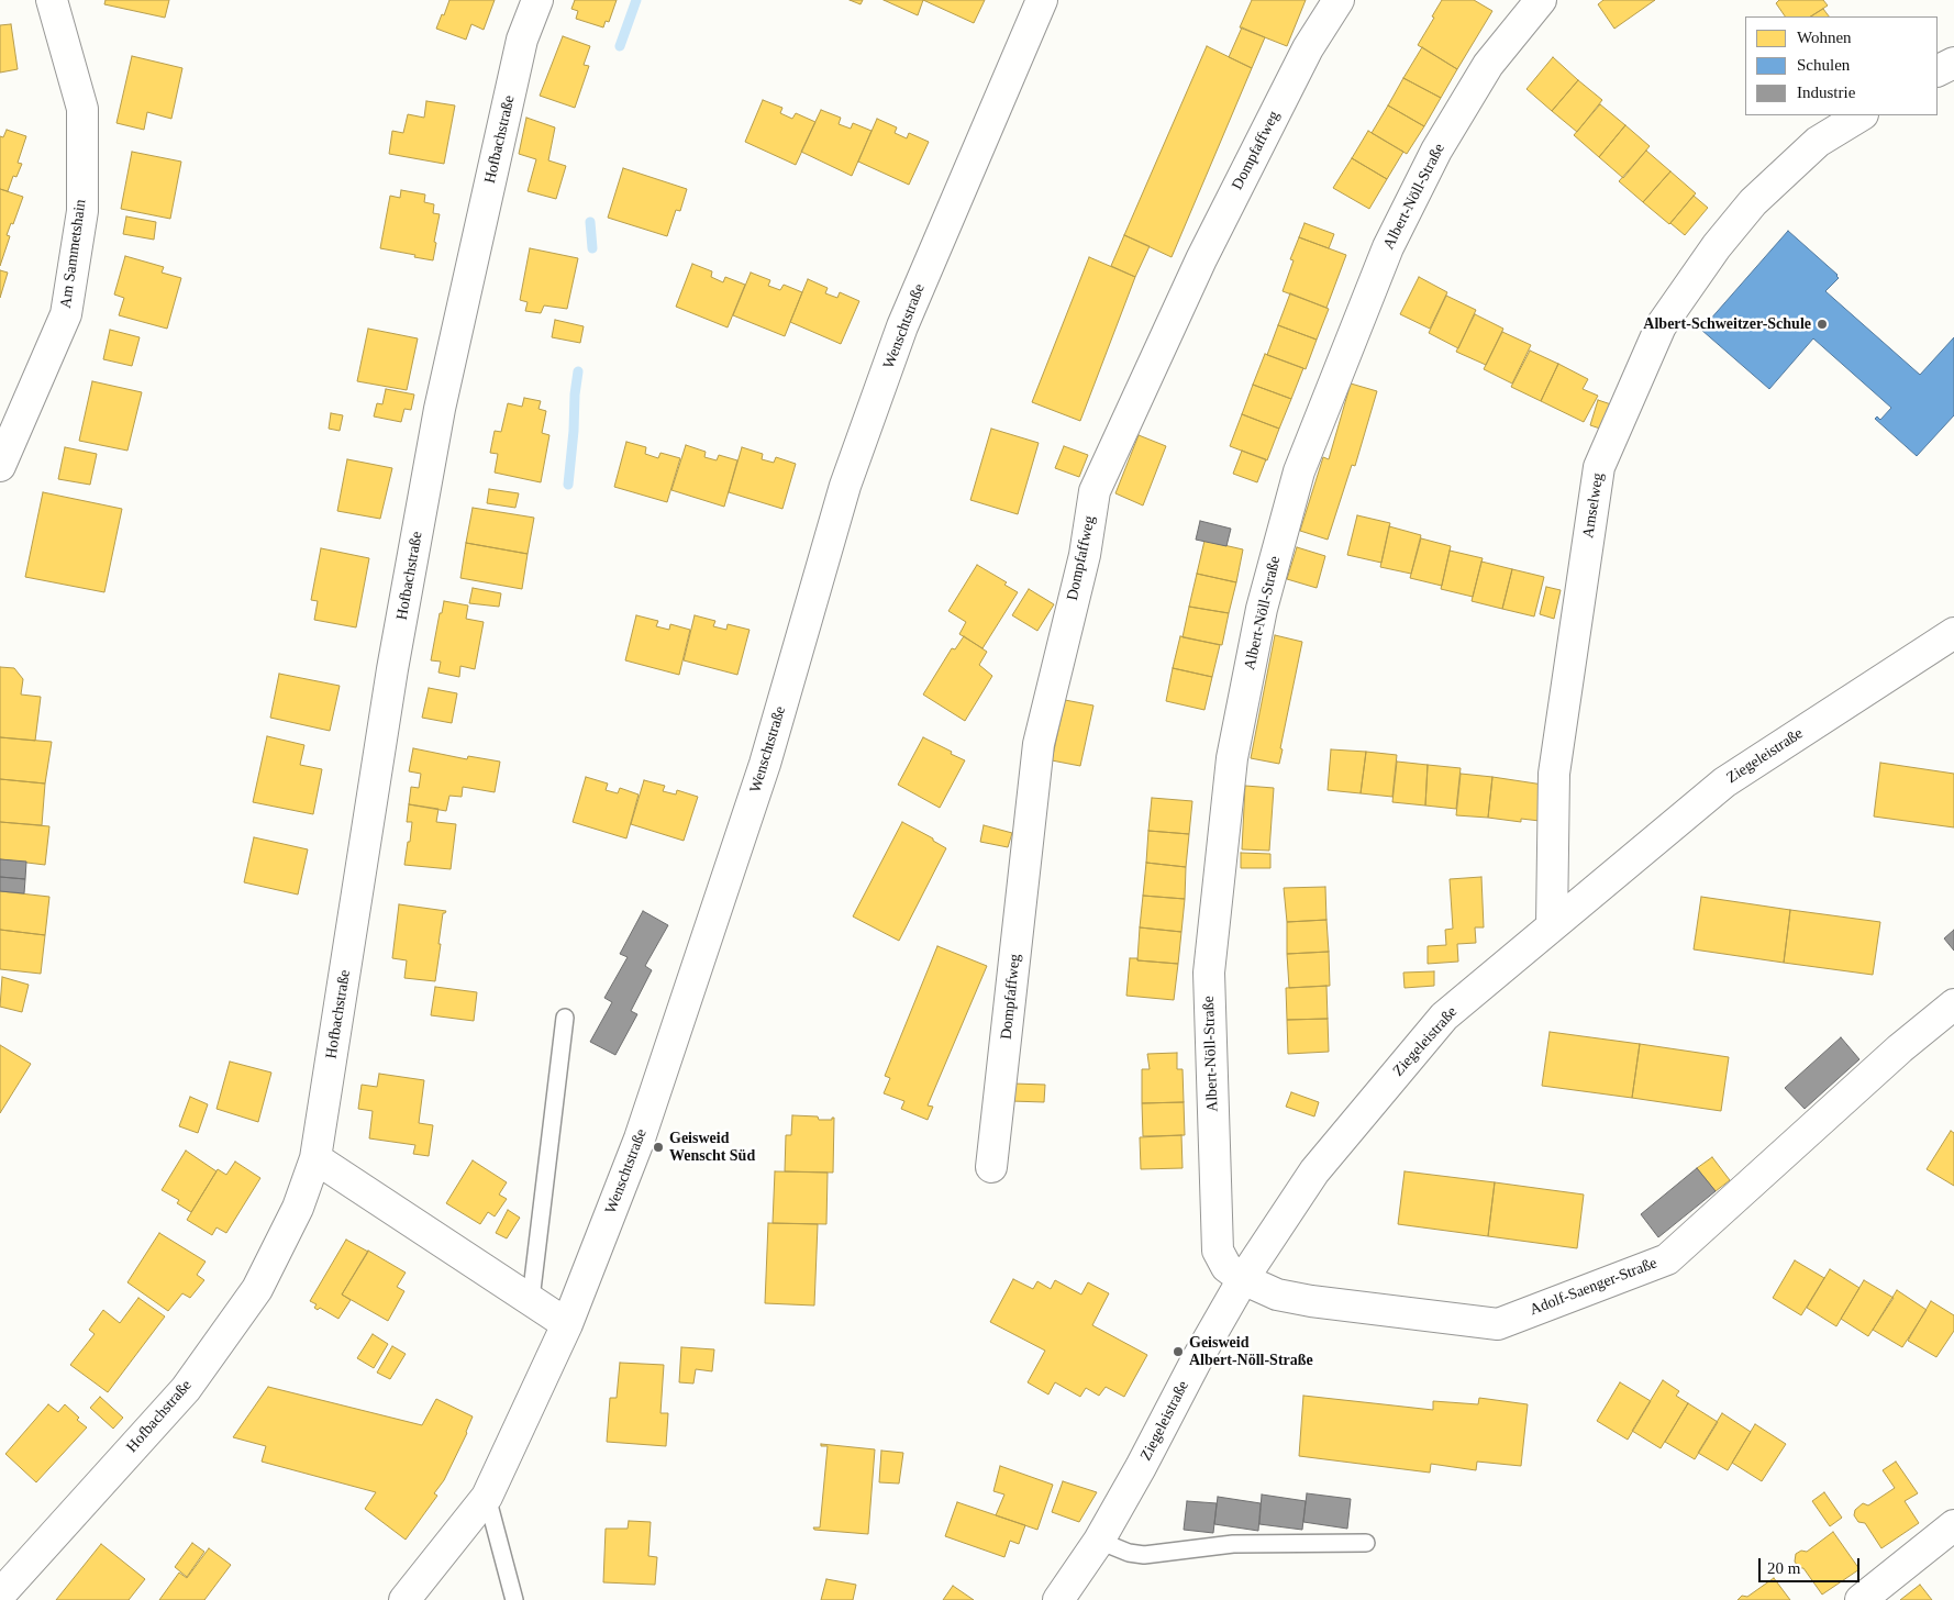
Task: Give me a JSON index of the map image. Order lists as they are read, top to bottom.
{
  "streets": {
    "street": [
      "Hofbachstraße",
      "Dompfaffweg",
      "Albert-Nöll-Straße",
      "Am Sammetshain",
      "Wenschtstraße",
      "Amselweg",
      "Ziegeleistraße",
      "Adolf-Saenger-Straße"
    ]
  },
  "crossings": [
    ["Albert-Nöll-Straße", "Ziegeleistraße"],
    ["Albert-Nöll-Straße", "Adolf-Saenger-Straße"],
    ["Amselweg", "Ziegeleistraße"],
    ["Ziegeleistraße", "Adolf-Saenger-Straße"]
  ],
  "places": ["Albert-Schweitzer-Schule", "Geisweid Wenscht Süd", "Geisweid Albert-Nöll-Straße"],
  "legend": ["Wohnen", "Schulen", "Industrie"],
  "scale_bar": "20 m"
}
